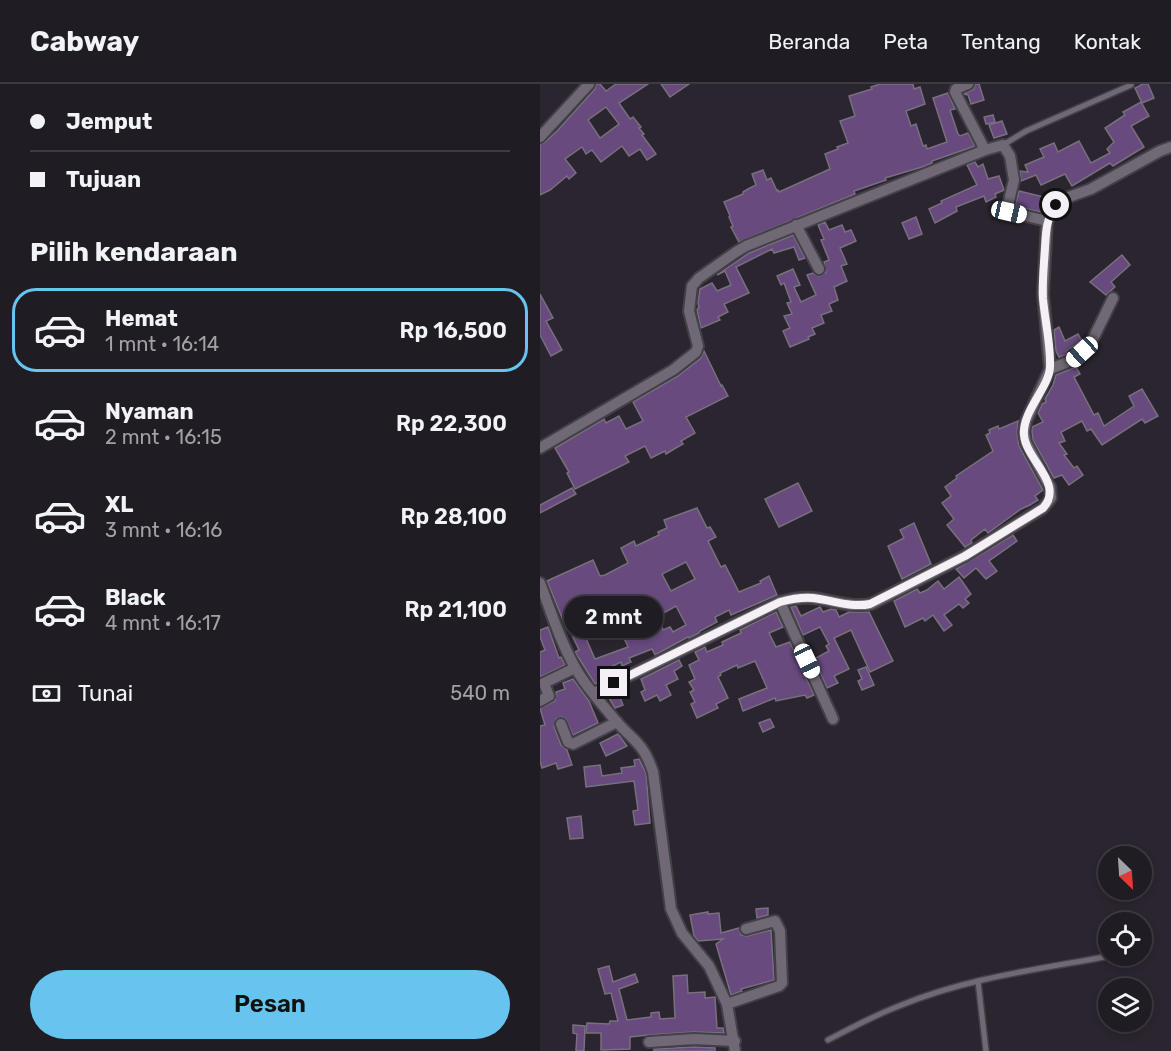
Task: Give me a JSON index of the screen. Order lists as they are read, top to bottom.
{
  "north": "bottom right",
  "page": {
    "header": "Cabway",
    "nav": [
      "Beranda",
      "Peta",
      "Tentang",
      "Kontak"
    ],
    "banner": ["Jemput", "Tujuan"],
    "heading": "Pilih kendaraan",
    "list": [
      {
        "name": "Hemat",
        "note": "1 mnt · 16:14",
        "value": "Rp 16,500"
      },
      {
        "name": "Nyaman",
        "note": "2 mnt · 16:15",
        "value": "Rp 22,300"
      },
      {
        "name": "XL",
        "note": "3 mnt · 16:16",
        "value": "Rp 28,100"
      },
      {
        "name": "Black",
        "note": "4 mnt · 16:17",
        "value": "Rp 21,100"
      }
    ],
    "bubble": "2 mnt",
    "pay": ["Tunai", "540 m"],
    "buttons": "Pesan"
  }
}
